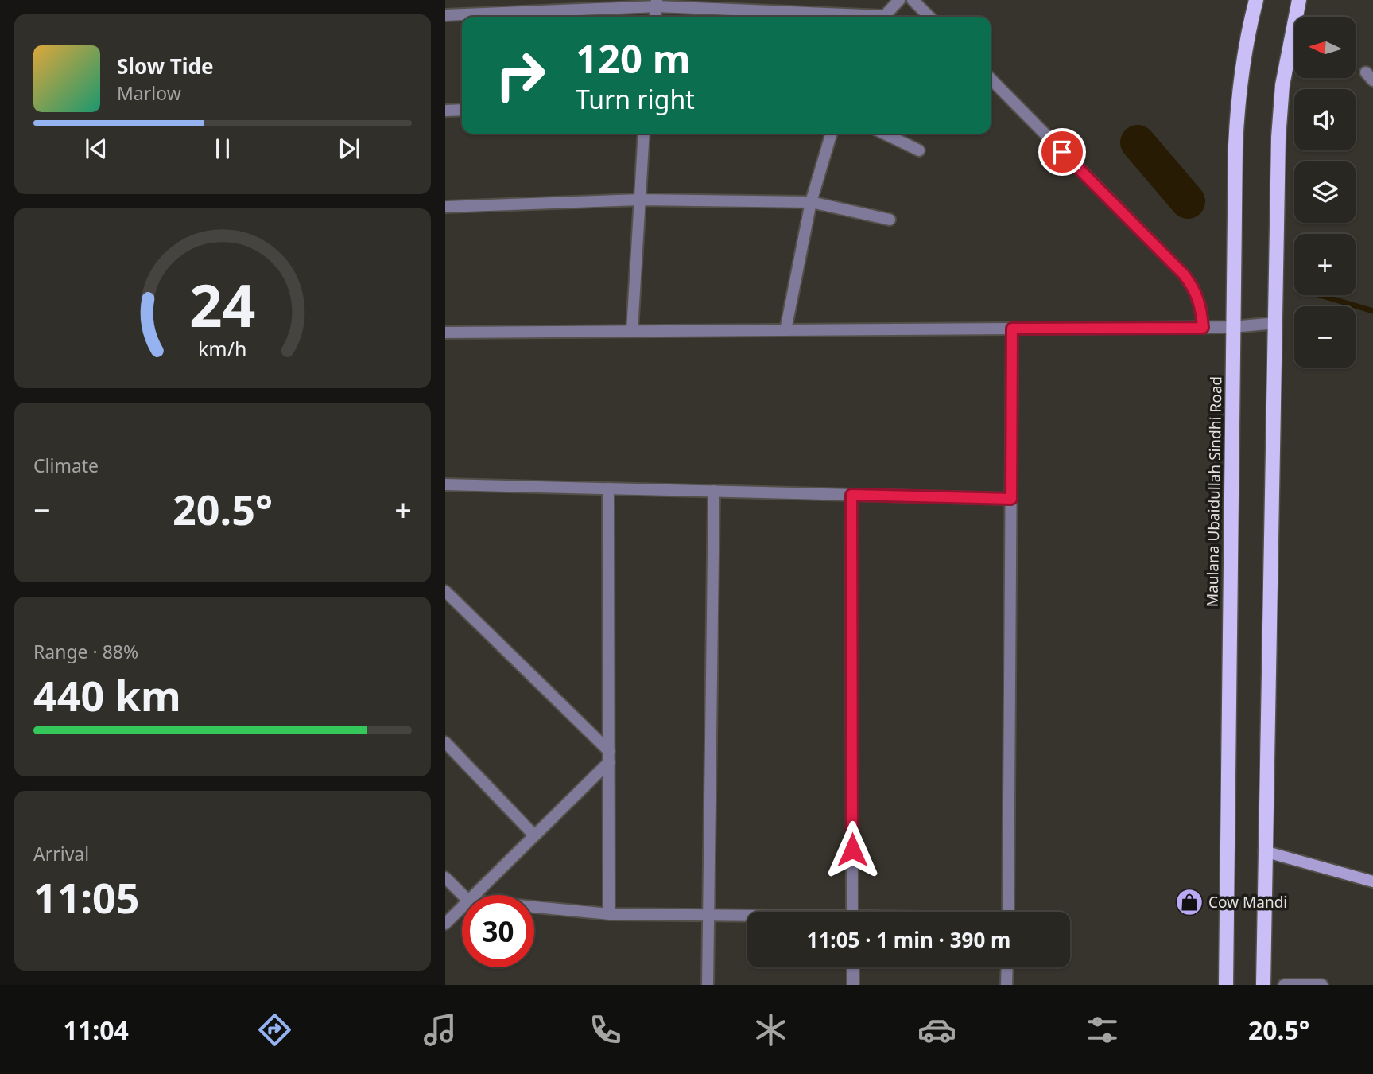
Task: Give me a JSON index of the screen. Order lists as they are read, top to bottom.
{
  "streets": {
    "main road": ["Maulana Ubaidullah Sindhi Road"]
  },
  "places": {
    "shop": ["Cow Mandi"]
  },
  "north": "left",
  "page": {
    "map_buttons": ["+", "−"],
    "turn": ["120 m", "Turn right"],
    "song": ["Slow Tide", "Marlow"],
    "tile": [
      "Climate",
      ["Range · 88%", "440 km"],
      ["Arrival", "11:05"]
    ],
    "heat": ["−", "20.5°", "+"],
    "limit": "30",
    "trip": "11:05 · 1 min · 390 m",
    "tabs": ["11:04", "20.5°"],
    "gauge": ["24", "km/h"]
  }
}
